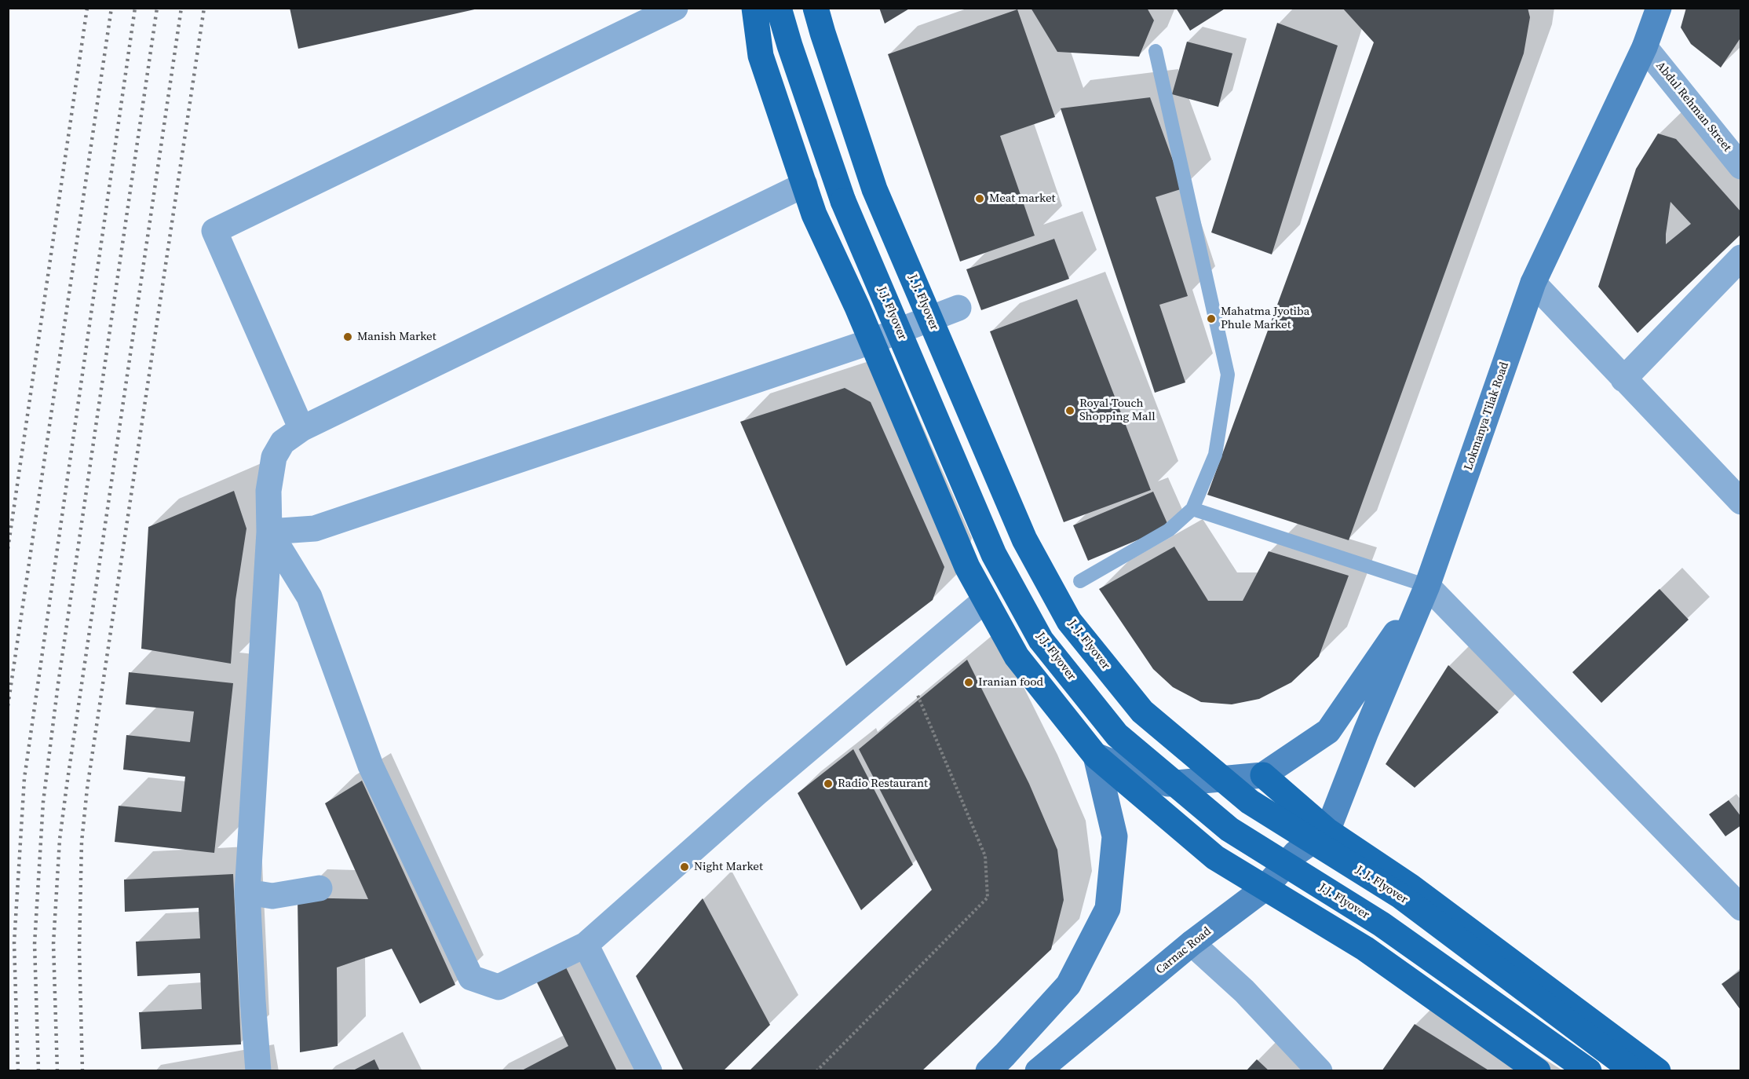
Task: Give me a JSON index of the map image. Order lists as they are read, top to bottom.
{
  "streets": {
    "main road": [
      "J. J. Flyover",
      "J.J. Flyover",
      "Lokmanya Tilak Road",
      "Carnac Road"
    ],
    "street": ["Abdul Rehman Street"]
  },
  "crossings": [
    ["Abdul Rehman Street", "Lokmanya Tilak Road"],
    ["Lokmanya Tilak Road", "Carnac Road"]
  ],
  "places": [
    "Meat market",
    "Mahatma Jyotiba Phule Market",
    "Manish Market",
    "Royal Touch Shopping Mall",
    "Iranian food",
    "Radio Restaurant",
    "Night Market"
  ]
}
